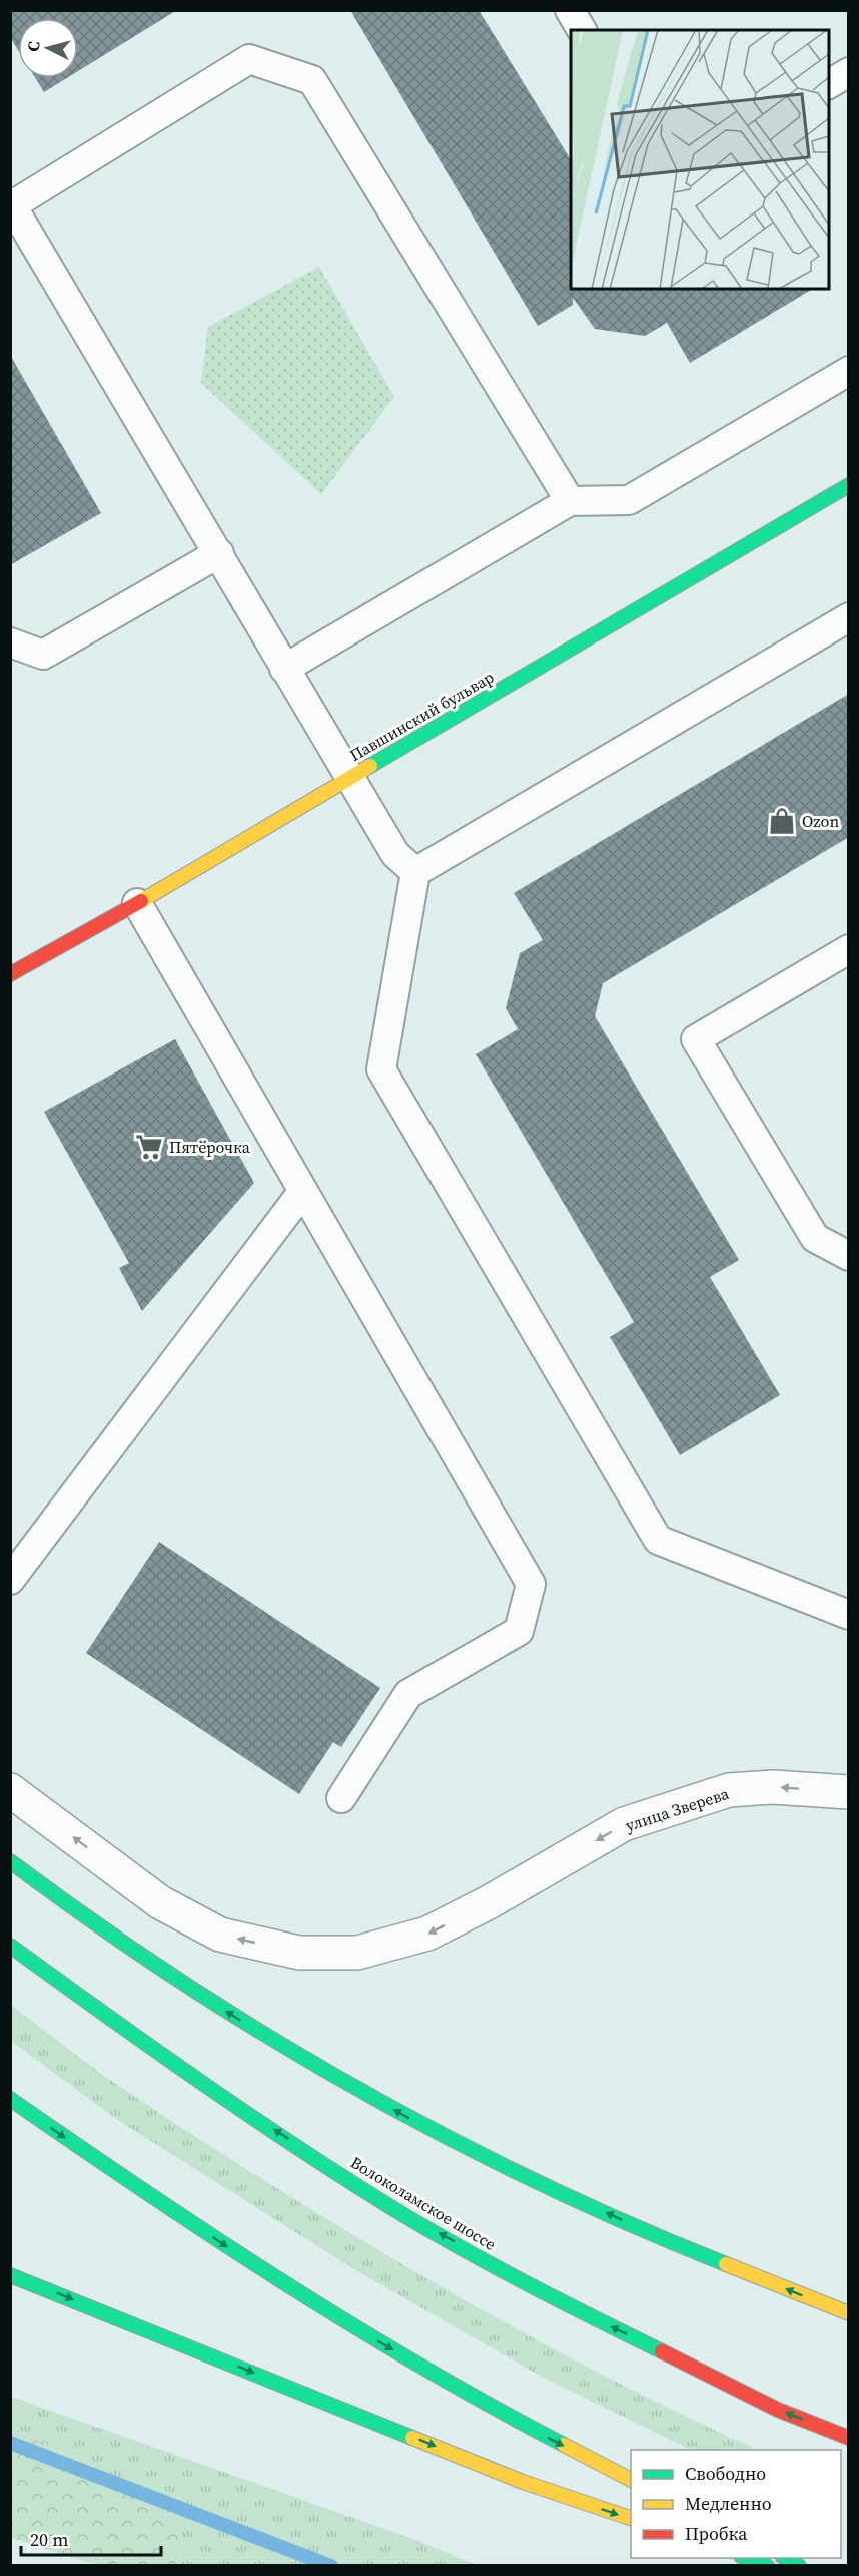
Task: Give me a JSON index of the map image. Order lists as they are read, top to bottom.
{
  "streets": {
    "main road": ["Павшинский бульвар", "Волоколамское шоссе"],
    "street": ["улица Зверева"]
  },
  "one_way": ["улица Зверева"],
  "places": {
    "shop": ["Ozon"],
    "supermarket": ["Пятёрочка"]
  },
  "legend": ["Свободно", "Медленно", "Пробка"],
  "scale_bar": "20 m",
  "north": "left"
}
